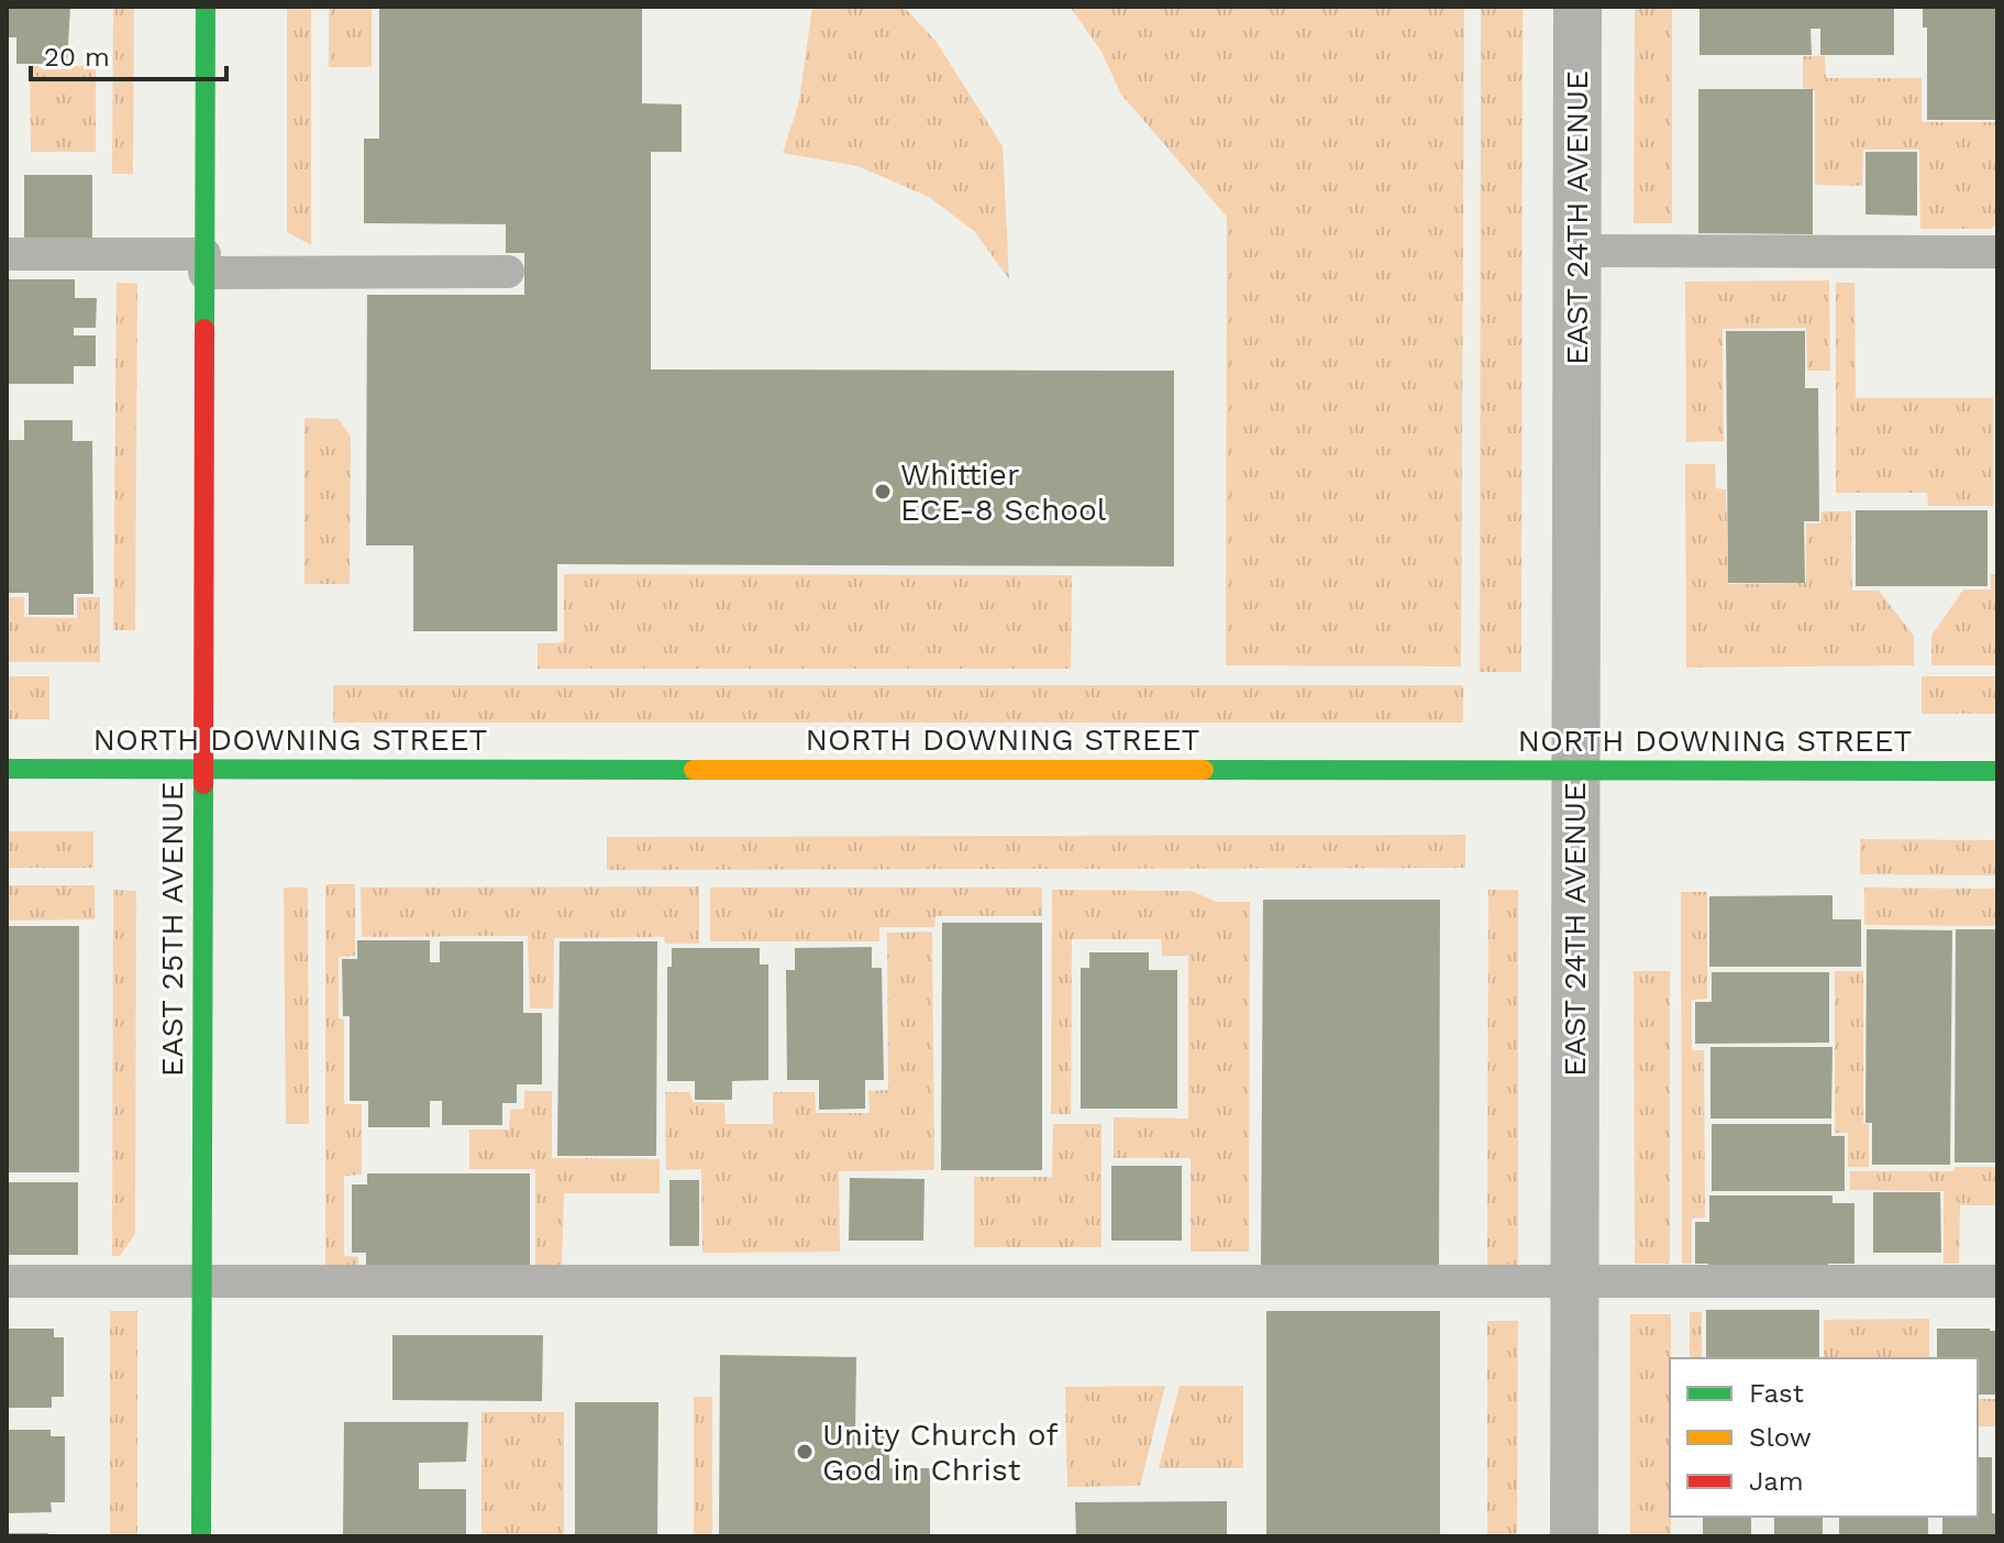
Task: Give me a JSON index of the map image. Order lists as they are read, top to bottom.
{
  "streets": {
    "main road": ["NORTH DOWNING STREET", "EAST 25TH AVENUE"],
    "street": ["EAST 24TH AVENUE"]
  },
  "crossings": [
    ["EAST 24TH AVENUE", "NORTH DOWNING STREET"],
    ["NORTH DOWNING STREET", "EAST 25TH AVENUE"]
  ],
  "places": ["Whittier ECE-8 School", "Unity Church of God in Christ"],
  "legend": ["Fast", "Slow", "Jam"],
  "scale_bar": "20 m"
}
